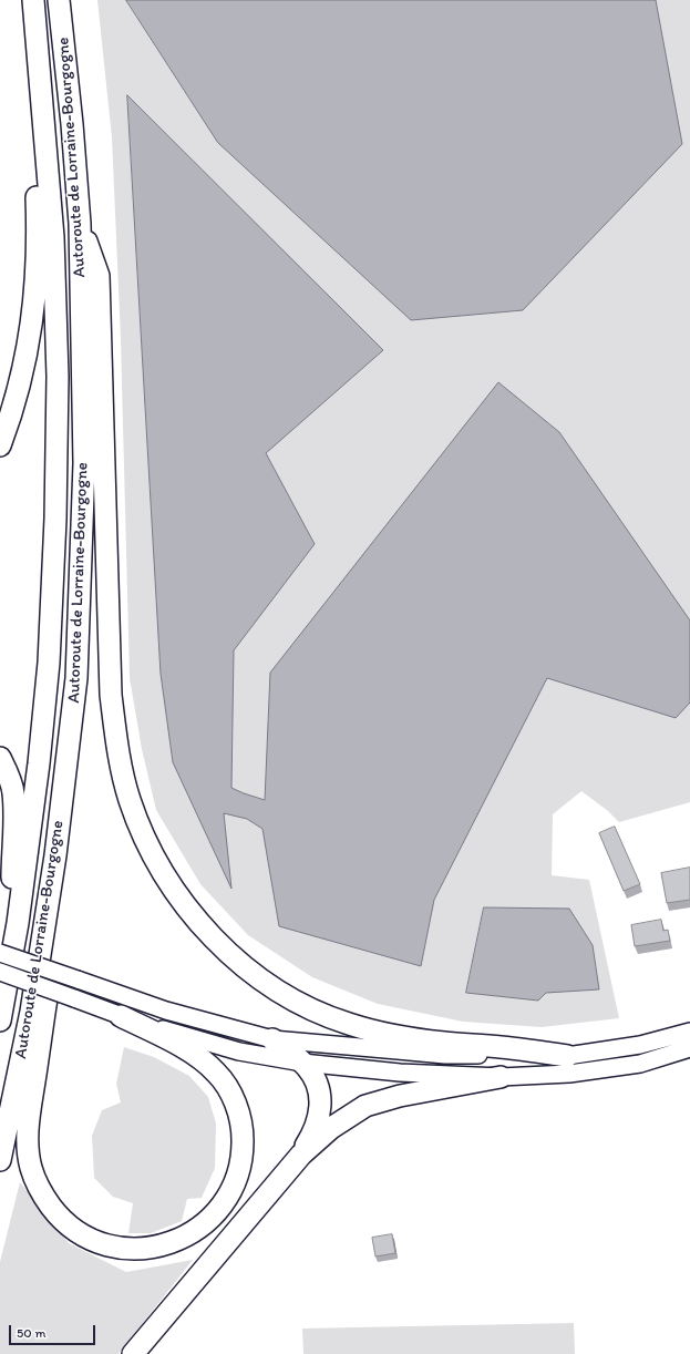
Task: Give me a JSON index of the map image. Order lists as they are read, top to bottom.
{
  "streets": {
    "highway": ["Autoroute de Lorraine-Bourgogne"]
  },
  "scale_bar": "50 m"
}
